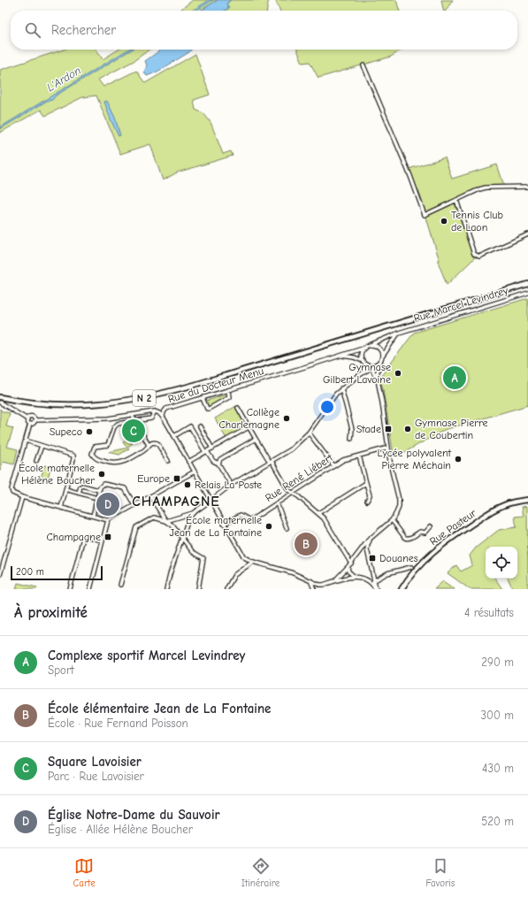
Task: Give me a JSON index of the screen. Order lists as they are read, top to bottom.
{
  "streets": {
    "main road": ["N 2", "Rue Pasteur"],
    "street": ["Rue Marcel Levindrey", "Rue du Docteur Menu", "Rue René Liébert"]
  },
  "crossings": [
    ["Rue Marcel Levindrey", "Rue du Docteur Menu"]
  ],
  "districts": ["CHAMPAGNE"],
  "water": ["L'Ardon"],
  "places": {
    "other": [
      "Tennis Club de Laon",
      "Gymnase Gilbert Lavoine",
      "Collège Charlemagne",
      "Gymnase Pierre de Coubertin",
      "Supeco",
      "Lycée polyvalent Pierre Méchain",
      "École maternelle Hélène Boucher",
      "Relais La Poste",
      "École maternelle Jean de La Fontaine"
    ],
    "transit": [
      "Stade",
      "Europe",
      "Champagne",
      "Douanes"
    ]
  },
  "scale_bar": "200 m",
  "page": {
    "search": "Rechercher",
    "pins": [
      "A",
      "C",
      "D",
      "B"
    ],
    "scale": "200 m",
    "heading": ["À proximité", "4 résultats"],
    "list": [
      {
        "mark": "A",
        "name": "Complexe sportif Marcel Levindrey",
        "note": "Sport",
        "value": "290 m"
      },
      {
        "mark": "B",
        "name": "École élémentaire Jean de La Fontaine",
        "note": "École · Rue Fernand Poisson",
        "value": "300 m"
      },
      {
        "mark": "C",
        "name": "Square Lavoisier",
        "note": "Parc · Rue Lavoisier",
        "value": "430 m"
      },
      {
        "mark": "D",
        "name": "Église Notre-Dame du Sauvoir",
        "note": "Église · Allée Hélène Boucher",
        "value": "520 m"
      }
    ],
    "nav": ["Carte", "Itinéraire", "Favoris"]
  }
}
